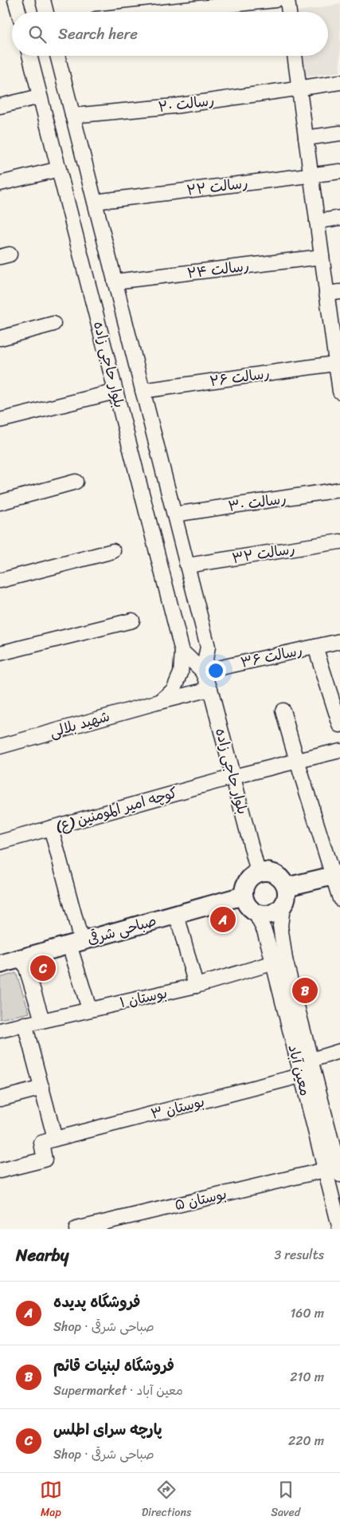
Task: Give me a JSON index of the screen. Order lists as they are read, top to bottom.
{
  "streets": {
    "main road": ["صباحی شرقی"],
    "street": [
      "رسالت ۲۰",
      "رسالت ۲۲",
      "رسالت ۲۴",
      "بلوار حاجی زاده",
      "رسالت ۲۶",
      "رسالت ۳۰",
      "رسالت ۳۲",
      "رسالت ۳۶",
      "شهید بلالی",
      "کوچه امیر المومنین (ع)",
      "بوستان ۱",
      "معین آباد",
      "بوستان ۳",
      "بوستان ۵"
    ]
  },
  "crossings": [
    ["رسالت ۲۰", "بلوار حاجی زاده"],
    ["رسالت ۲۲", "بلوار حاجی زاده"],
    ["رسالت ۲۴", "بلوار حاجی زاده"],
    ["بلوار حاجی زاده", "رسالت ۲۶"],
    ["بلوار حاجی زاده", "رسالت ۳۰"],
    ["بلوار حاجی زاده", "رسالت ۳۲"],
    ["بلوار حاجی زاده", "رسالت ۳۶"],
    ["بلوار حاجی زاده", "شهید بلالی"],
    ["بلوار حاجی زاده", "کوچه امیر المومنین (ع)"],
    ["بلوار حاجی زاده", "صباحی شرقی"],
    ["بلوار حاجی زاده", "معین آباد"],
    ["صباحی شرقی", "معین آباد"],
    ["بوستان ۱", "معین آباد"],
    ["معین آباد", "بوستان ۳"],
    ["معین آباد", "بوستان ۵"]
  ],
  "page": {
    "search": "Search here",
    "pins": ["A", "C", "B"],
    "heading": ["Nearby", "3 results"],
    "list": [
      {
        "mark": "A",
        "name": "فروشگاه پدیده",
        "note": "Shop · صباحی شرقی",
        "value": "160 m"
      },
      {
        "mark": "B",
        "name": "فروشگاه لبنیات قائم",
        "note": "Supermarket · معین آباد",
        "value": "210 m"
      },
      {
        "mark": "C",
        "name": "پارچه سرای اطلس",
        "note": "Shop · صباحی شرقی",
        "value": "220 m"
      }
    ],
    "nav": ["Map", "Directions", "Saved"]
  }
}
